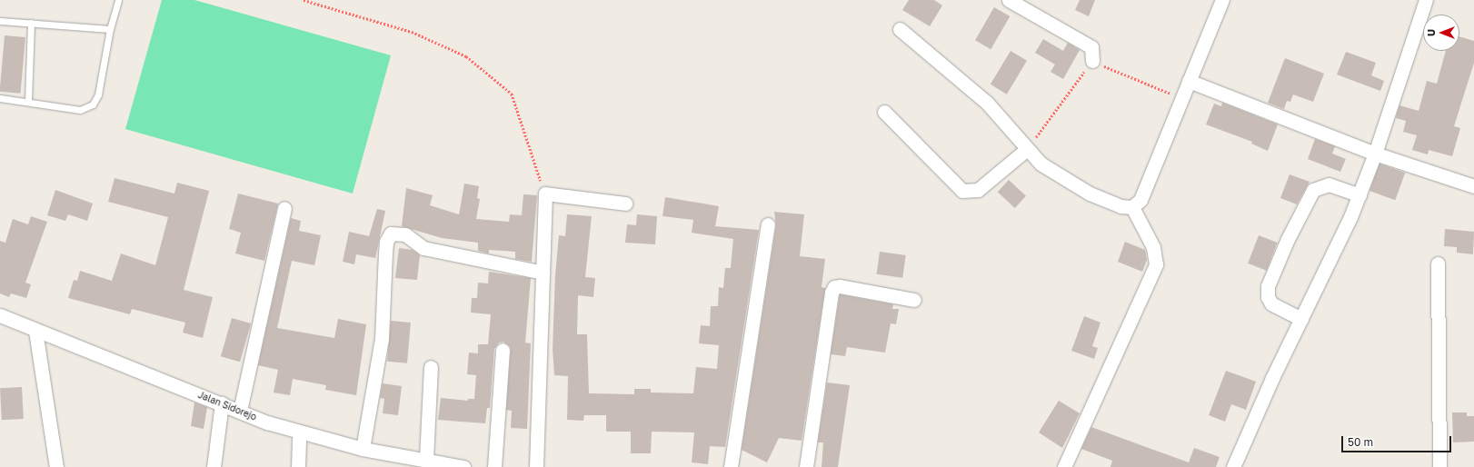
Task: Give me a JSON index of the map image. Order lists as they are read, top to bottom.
{
  "streets": {
    "street": ["Jalan Sidorejo"]
  },
  "scale_bar": "50 m",
  "north": "left"
}
